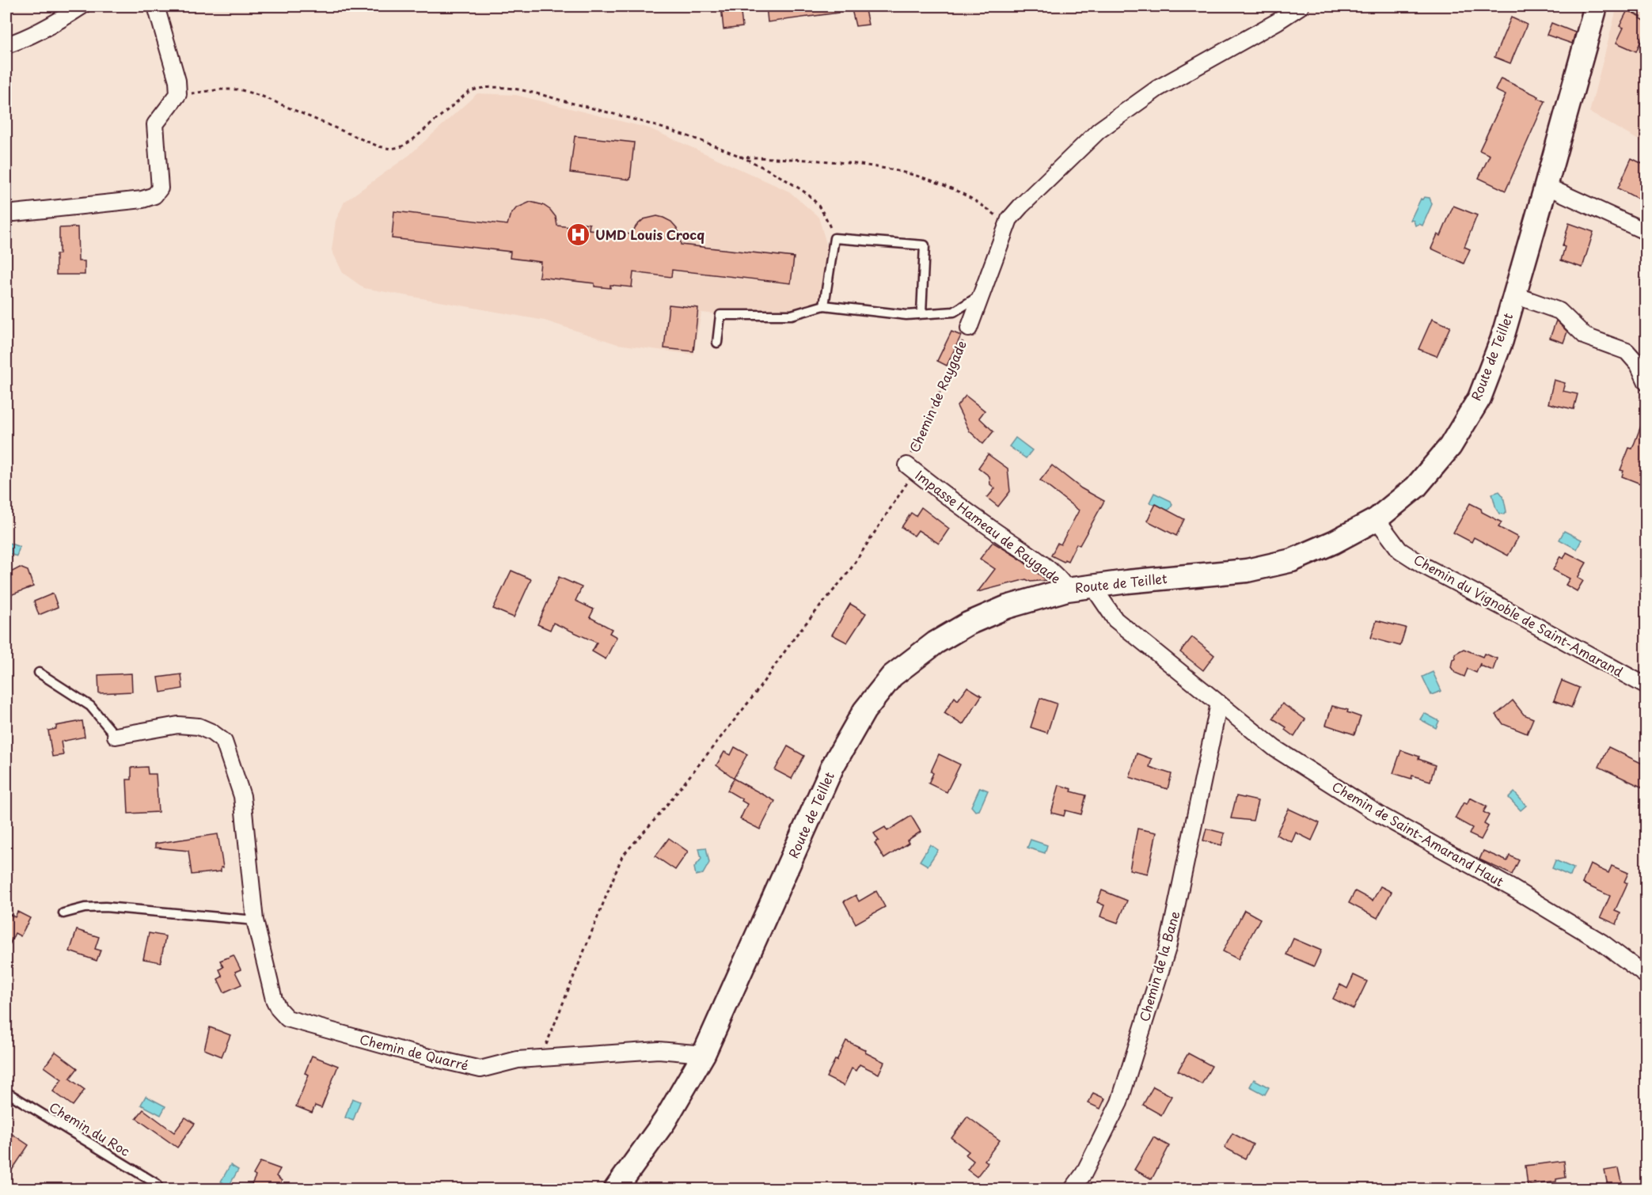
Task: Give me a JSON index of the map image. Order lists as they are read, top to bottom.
{
  "streets": {
    "main road": ["Route de Teillet"],
    "street": [
      "Impasse Hameau de Raygade",
      "Chemin du Vignoble de Saint-Amarand",
      "Chemin de Saint-Amarand Haut",
      "Chemin de la Bane",
      "Chemin de Quarré"
    ],
    "lane": ["Chemin du Roc"],
    "path": ["Chemin de Raygade"]
  },
  "crossings": [
    ["Route de Teillet", "Impasse Hameau de Raygade"],
    ["Route de Teillet", "Chemin du Vignoble de Saint-Amarand"],
    ["Route de Teillet", "Chemin de Saint-Amarand Haut"],
    ["Route de Teillet", "Chemin de Quarré"],
    ["Chemin de Raygade", "Impasse Hameau de Raygade"],
    ["Chemin de Raygade", "Chemin de Quarré"],
    ["Chemin de Saint-Amarand Haut", "Chemin de la Bane"]
  ],
  "places": {
    "hospital": ["UMD Louis Crocq"]
  }
}
